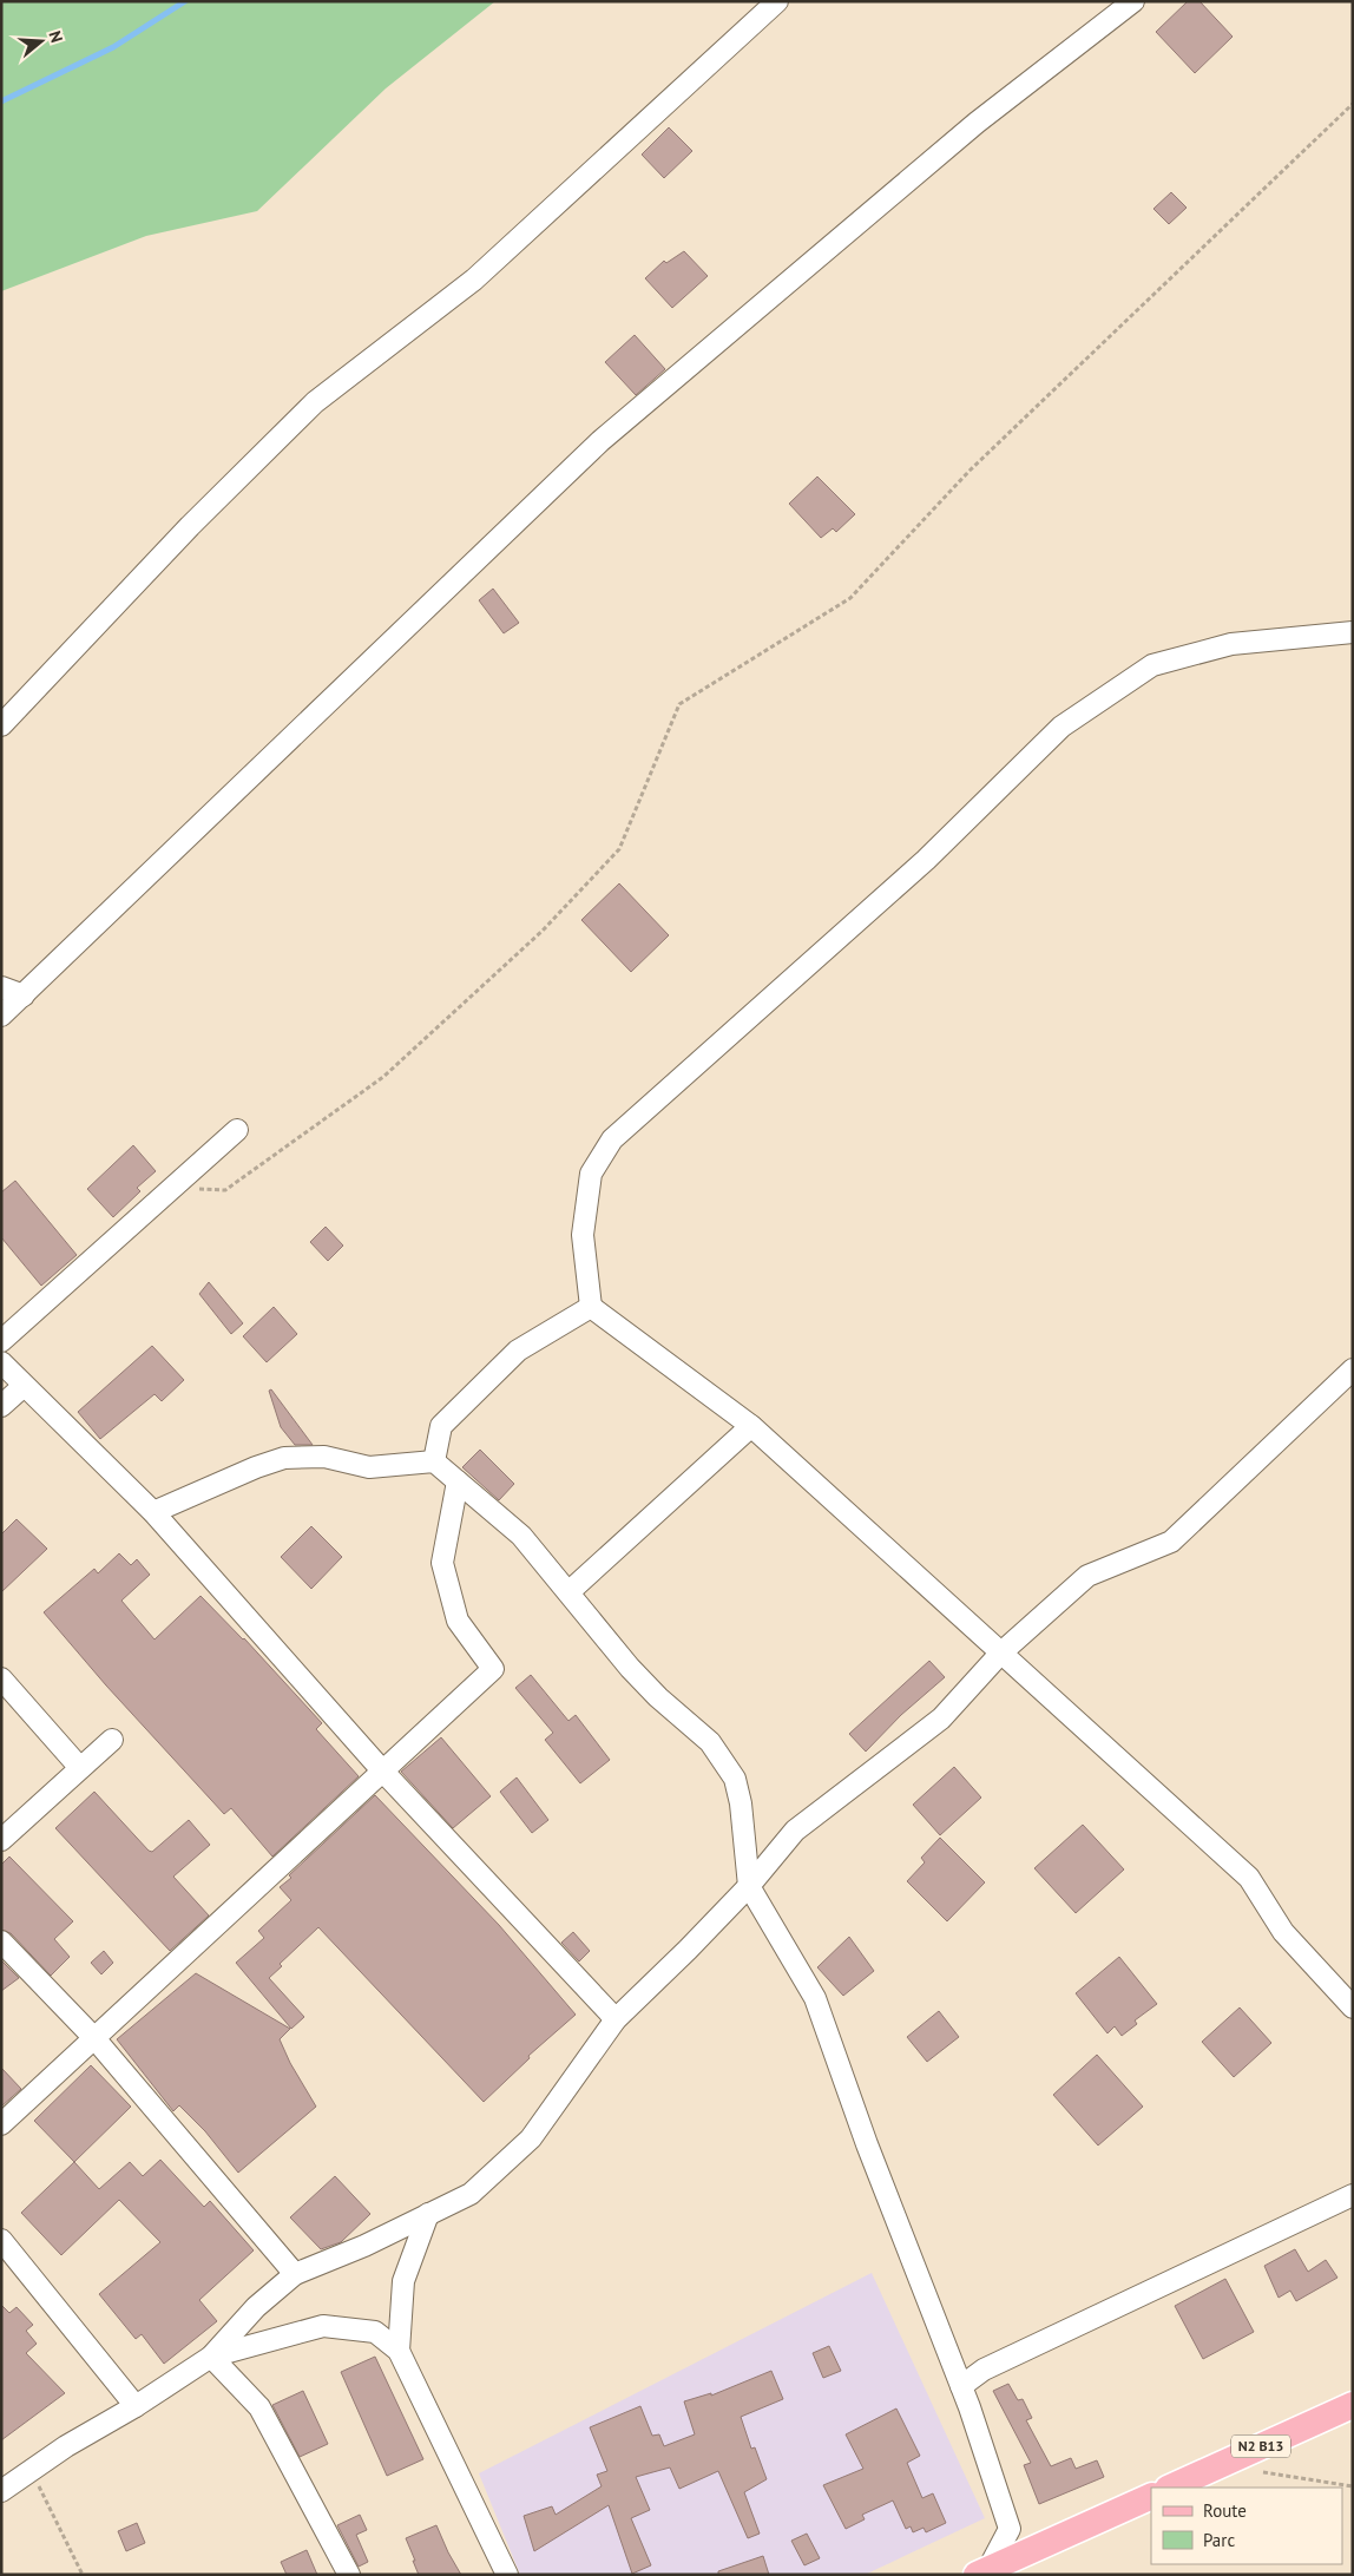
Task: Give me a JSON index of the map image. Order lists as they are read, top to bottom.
{
  "streets": {
    "main road": ["N2 B13"]
  },
  "legend": ["Route", "Parc"],
  "north": "right"
}
